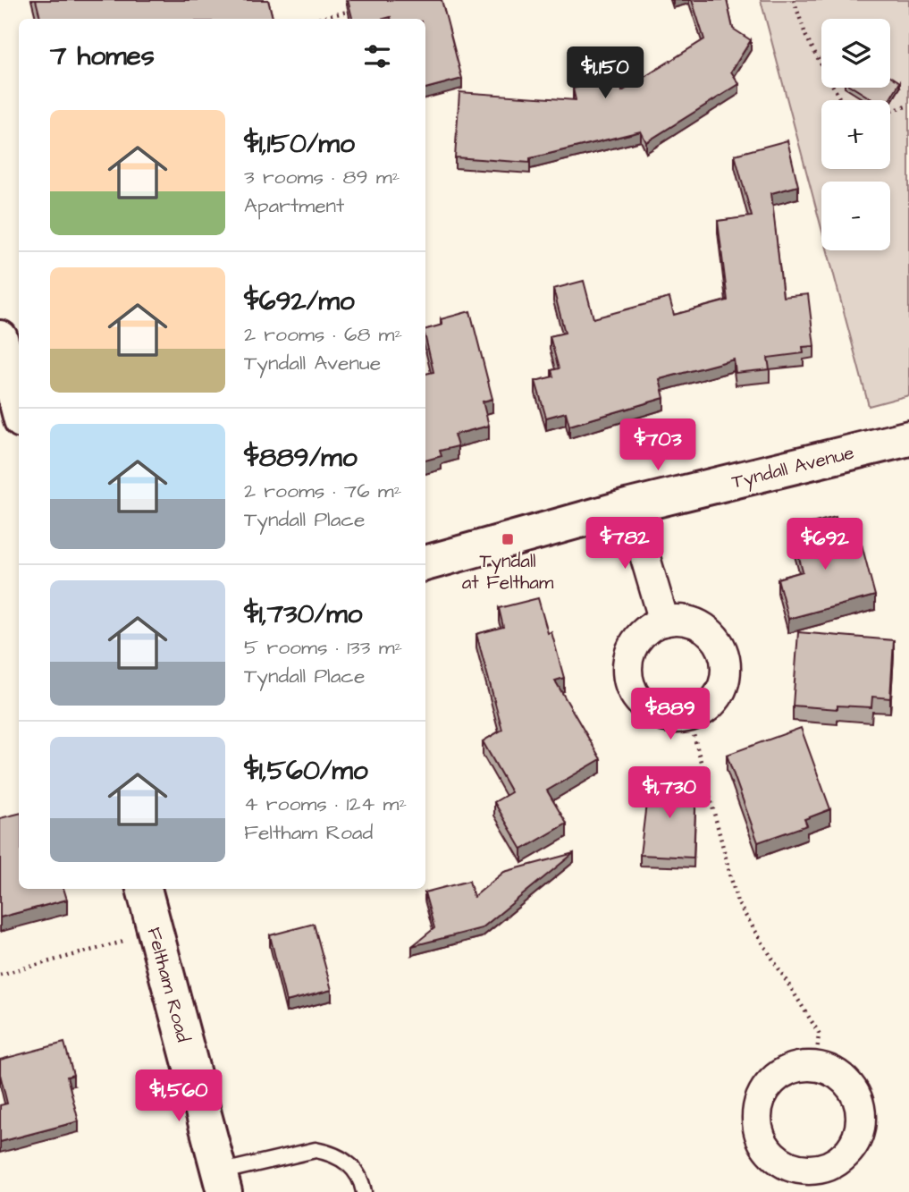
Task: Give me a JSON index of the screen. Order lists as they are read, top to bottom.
{
  "streets": {
    "street": ["Tyndall Avenue", "Feltham Road"]
  },
  "places": {
    "transit": ["Tyndall at Feltham"]
  },
  "page": {
    "map_buttons": ["+", "−"],
    "heading": "7 homes",
    "price": [
      "$1,150",
      "$703",
      "$782",
      "$692",
      "$889",
      "$1,730",
      "$1,560"
    ],
    "list": [
      {
        "name": "$1,150/mo",
        "note": "3 rooms · 89 m² · Apartment"
      },
      {
        "name": "$692/mo",
        "note": "2 rooms · 68 m² · Tyndall Avenue"
      },
      {
        "name": "$889/mo",
        "note": "2 rooms · 76 m² · Tyndall Place"
      },
      {
        "name": "$1,730/mo",
        "note": "5 rooms · 133 m² · Tyndall Place"
      },
      {
        "name": "$1,560/mo",
        "note": "4 rooms · 124 m² · Feltham Road"
      }
    ]
  }
}
